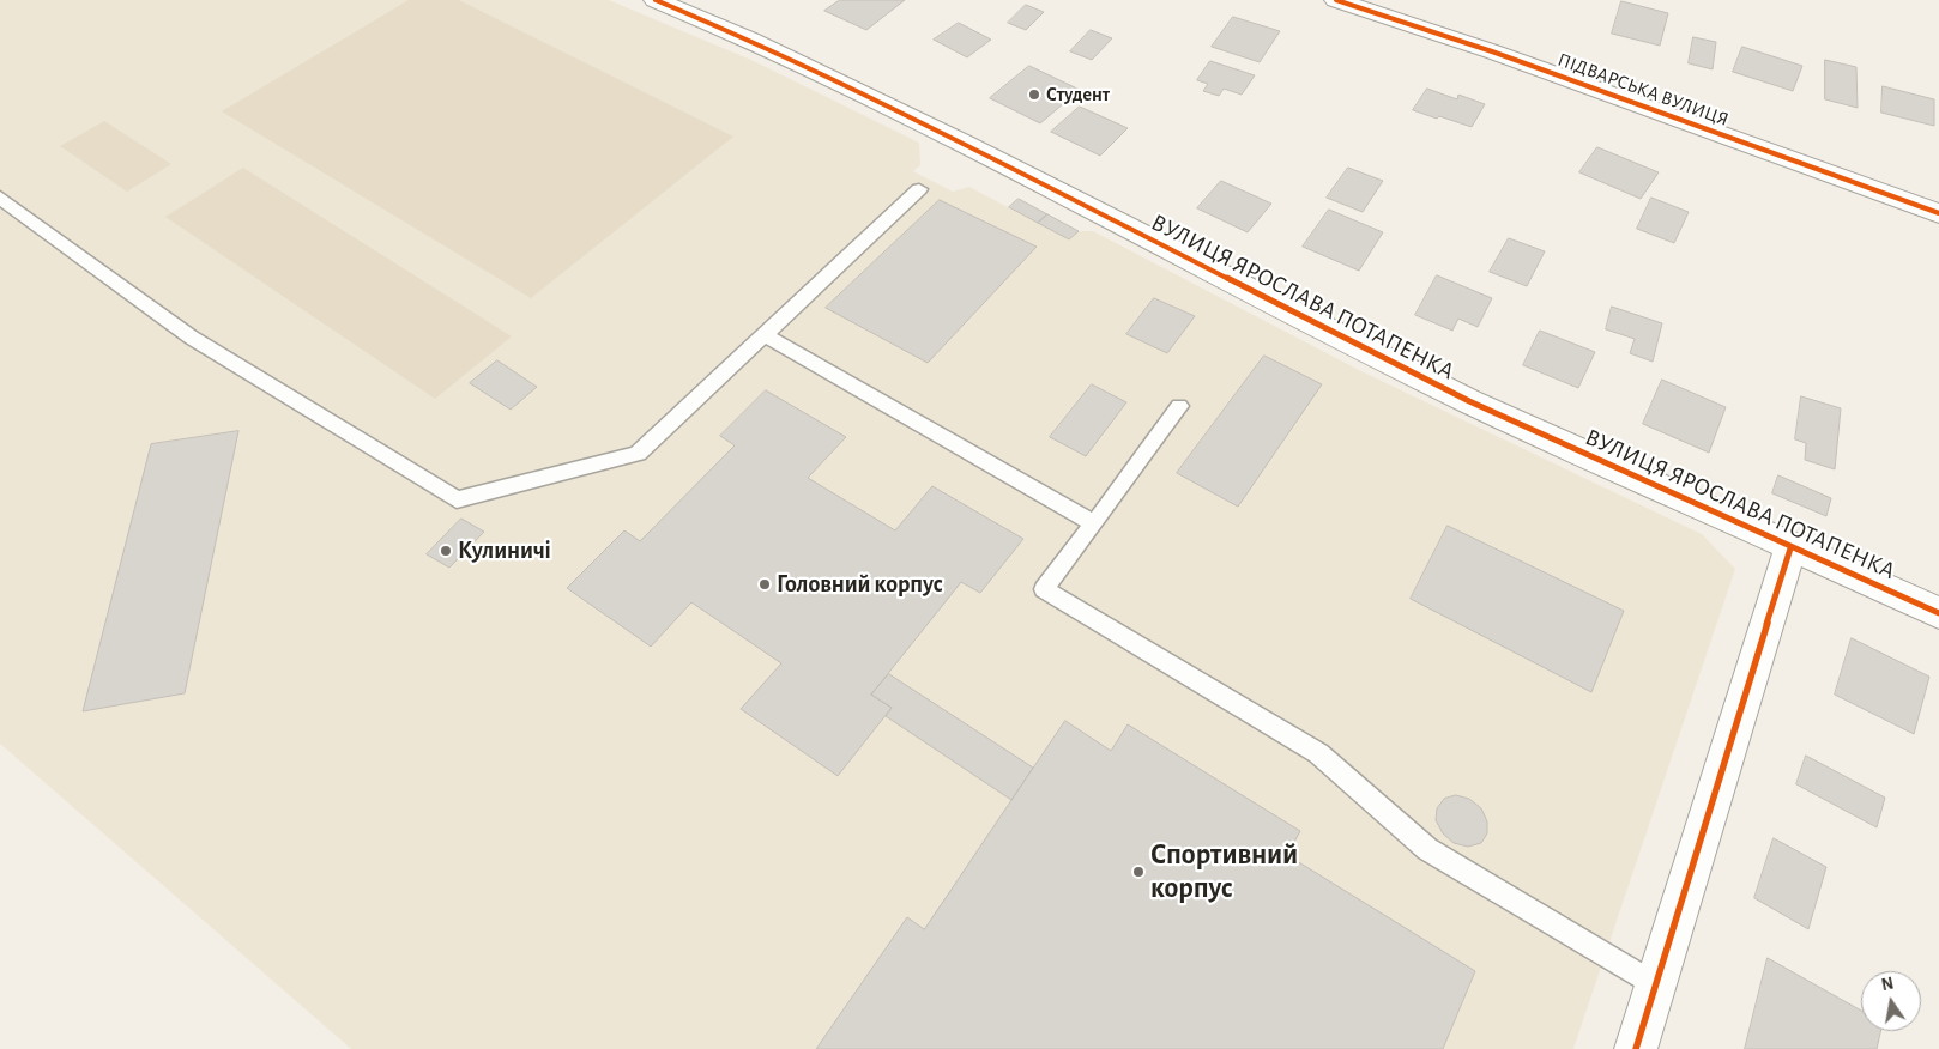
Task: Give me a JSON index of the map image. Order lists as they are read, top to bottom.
{
  "streets": {
    "street": ["ПІДВАРСЬКА ВУЛИЦЯ", "ВУЛИЦЯ ЯРОСЛАВА ПОТАПЕНКА"]
  },
  "places": [
    "Студент",
    "Кулиничі",
    "Головний корпус",
    "Спортивний корпус"
  ],
  "north": "top"
}
